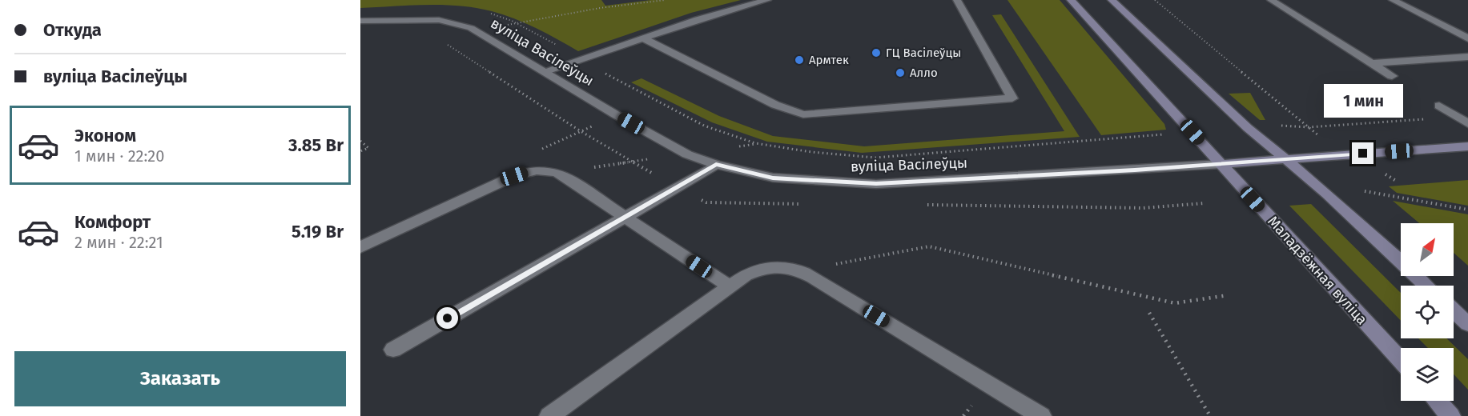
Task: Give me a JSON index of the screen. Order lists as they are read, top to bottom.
{
  "streets": {
    "main road": ["вуліца Васілеўцы", "Маладзёжная вуліца"]
  },
  "crossings": [
    ["вуліца Васілеўцы", "Маладзёжная вуліца"]
  ],
  "places": ["ГЦ Васілеўцы", "Армтек", "Алло"],
  "north": "top right",
  "page": {
    "banner": ["Откуда", "вуліца Васілеўцы"],
    "bubble": "1 мин",
    "list": [
      {
        "name": "Эконом",
        "note": "1 мин · 22:20",
        "value": "3.85 Br"
      },
      {
        "name": "Комфорт",
        "note": "2 мин · 22:21",
        "value": "5.19 Br"
      }
    ],
    "buttons": "Заказать"
  }
}
